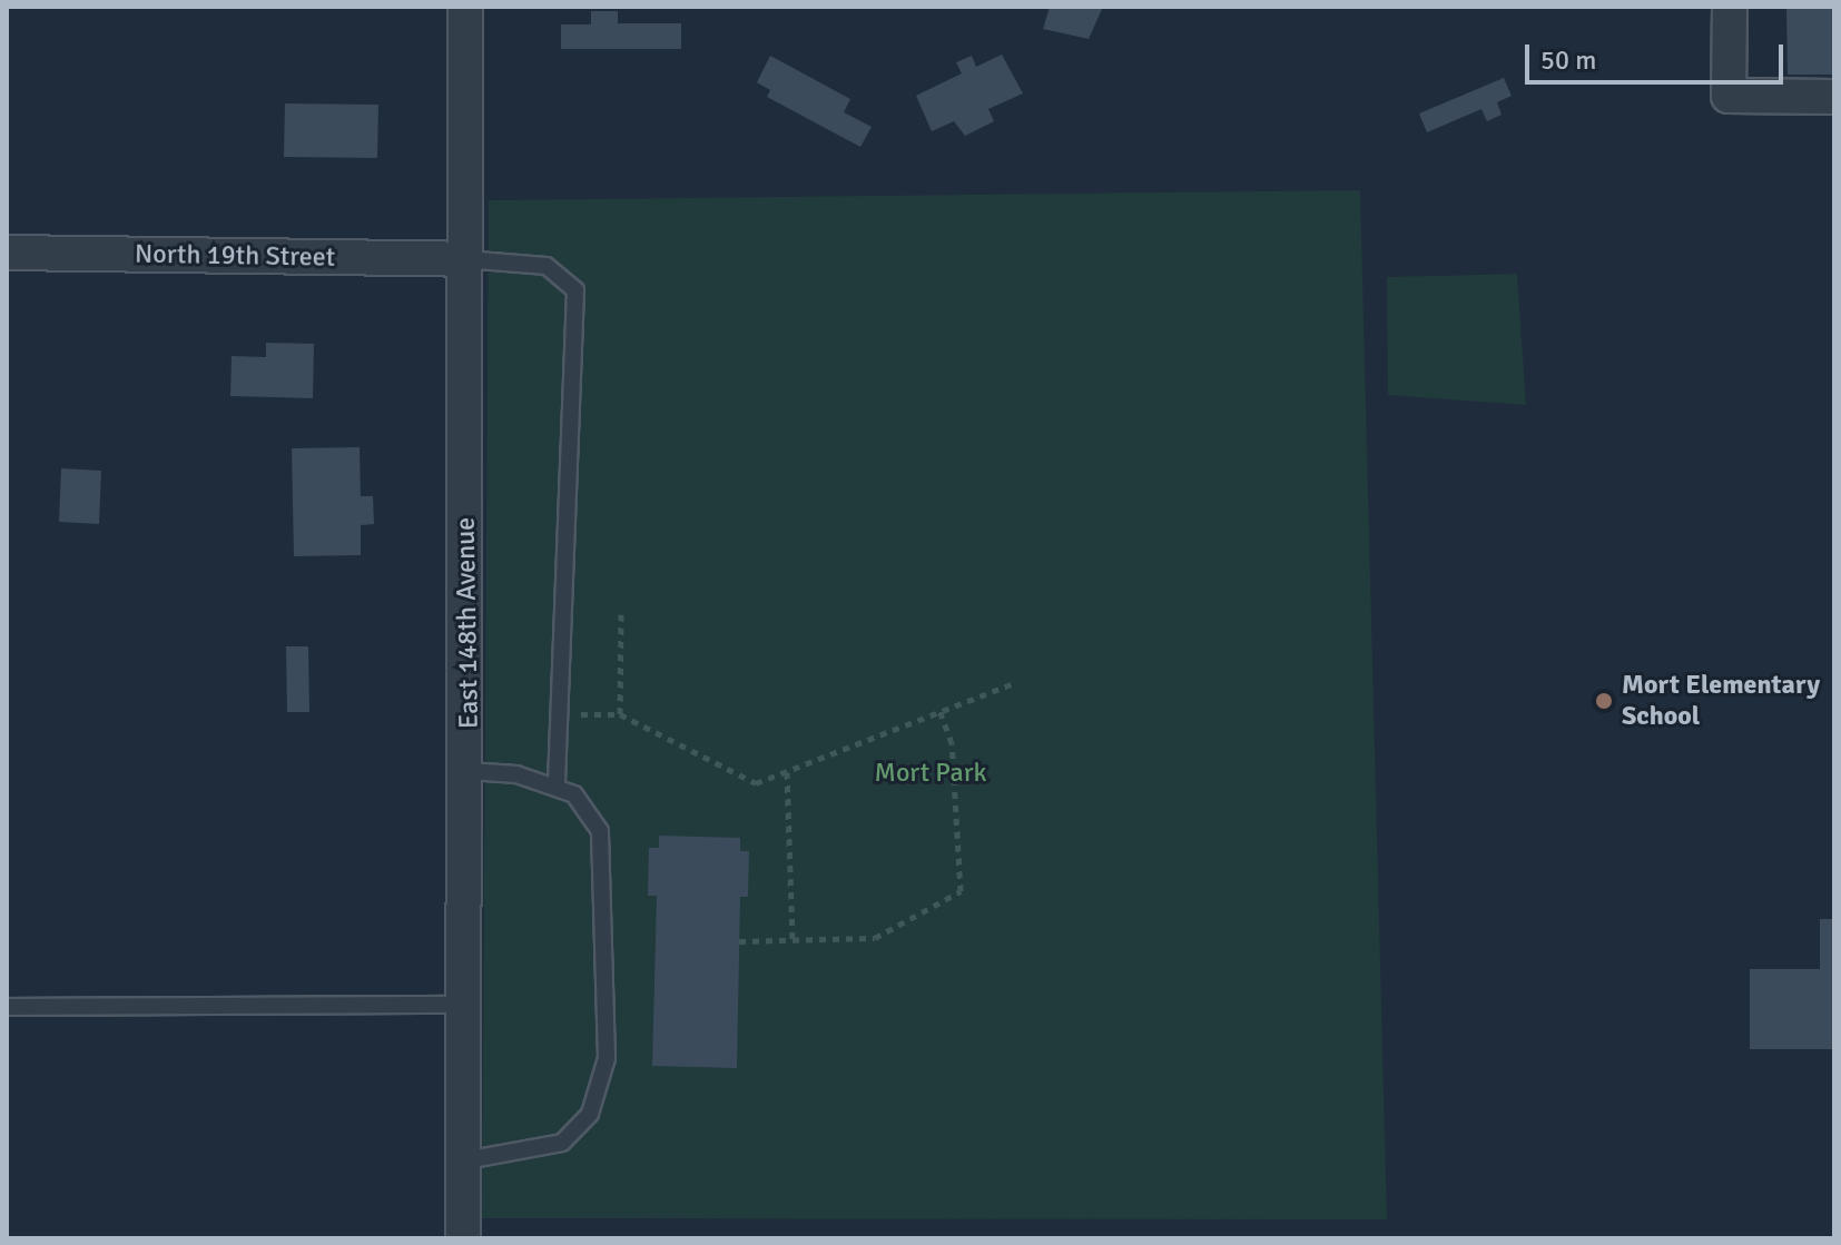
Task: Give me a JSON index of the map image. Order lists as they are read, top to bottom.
{
  "streets": {
    "street": ["North 19th Street", "East 148th Avenue"]
  },
  "crossings": [
    ["North 19th Street", "East 148th Avenue"]
  ],
  "parks": ["Mort Park"],
  "places": ["Mort Elementary School"],
  "scale_bar": "50 m"
}
